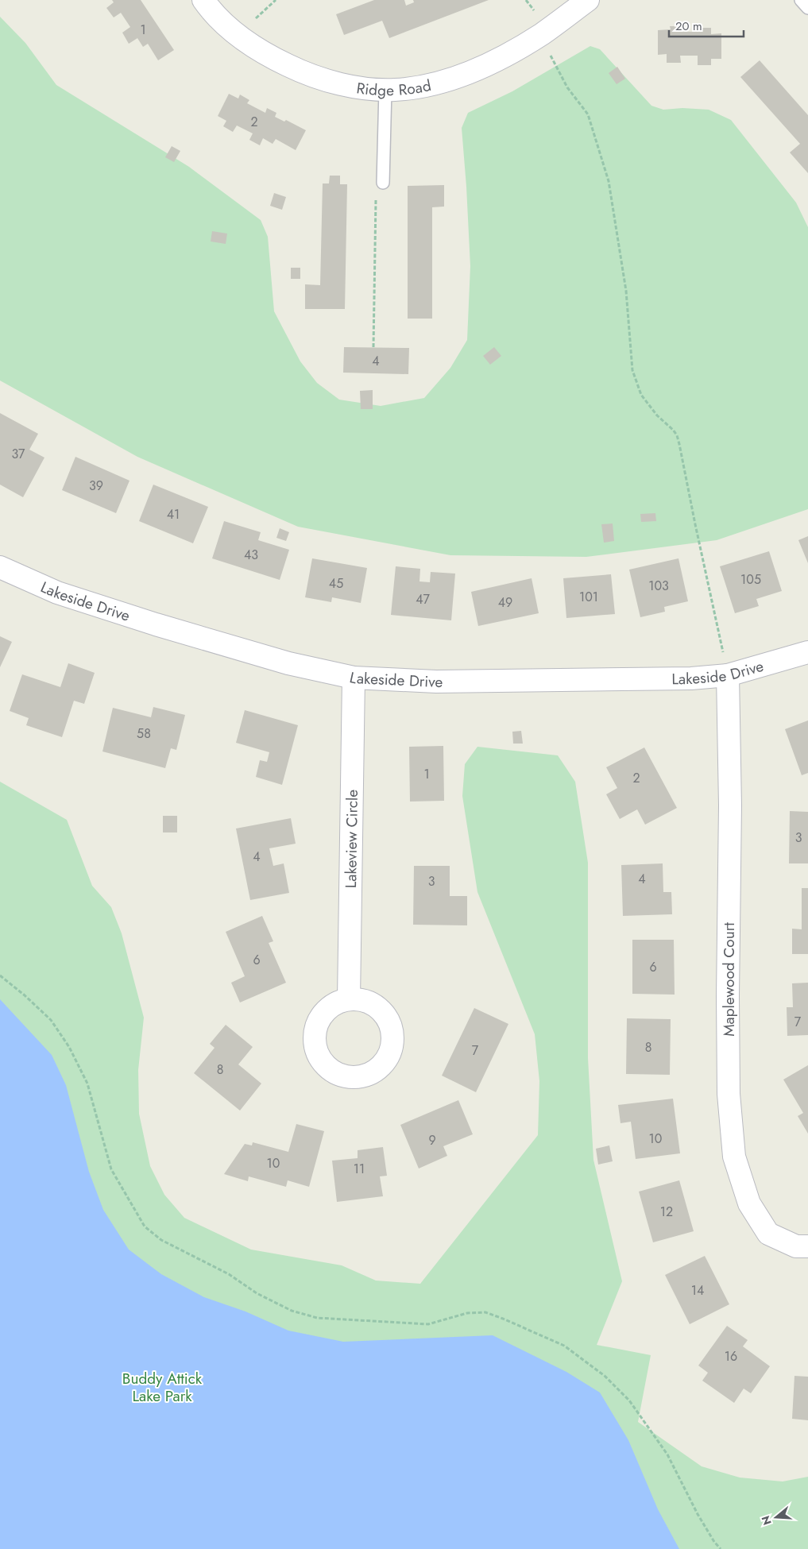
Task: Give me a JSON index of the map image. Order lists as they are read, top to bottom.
{
  "streets": {
    "street": [
      "Ridge Road",
      "Lakeside Drive",
      "Lakeview Circle",
      "Maplewood Court"
    ]
  },
  "crossings": [
    ["Lakeside Drive", "Lakeview Circle"],
    ["Lakeside Drive", "Maplewood Court"]
  ],
  "parks": ["Buddy Attick Lake Park"],
  "house_numbers": [
    "1",
    "2",
    "4",
    "37",
    "39",
    "41",
    "43",
    "105",
    "45",
    "103",
    "101",
    "47",
    "49",
    "58",
    "1",
    "2",
    "3",
    "4",
    "4",
    "3",
    "6",
    "6",
    "7",
    "8",
    "7",
    "8",
    "10",
    "9",
    "10",
    "11",
    "12",
    "14",
    "16"
  ],
  "scale_bar": "20 m",
  "north": "left"
}
